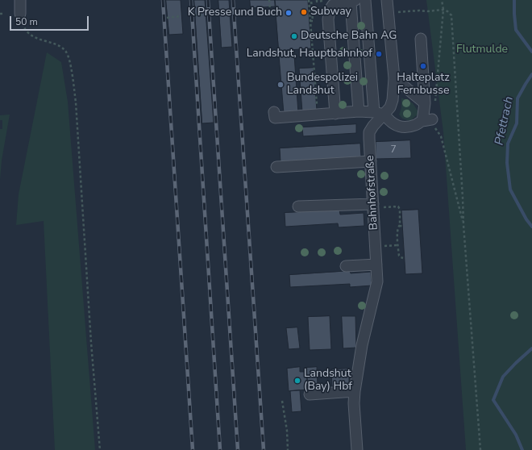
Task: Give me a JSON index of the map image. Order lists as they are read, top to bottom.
{
  "streets": {
    "street": ["Bahnhofstraße"]
  },
  "water": ["Pfettrach"],
  "parks": ["Flutmulde"],
  "places": [
    "Subway",
    "K Presse und Buch",
    "Deutsche Bahn AG",
    "Landshut, Hauptbahnhof",
    "Halteplatz Fernbusse",
    "Bundespolizei Landshut",
    "Landshut (Bay) Hbf"
  ],
  "house_numbers": ["7"],
  "scale_bar": "50 m"
}
